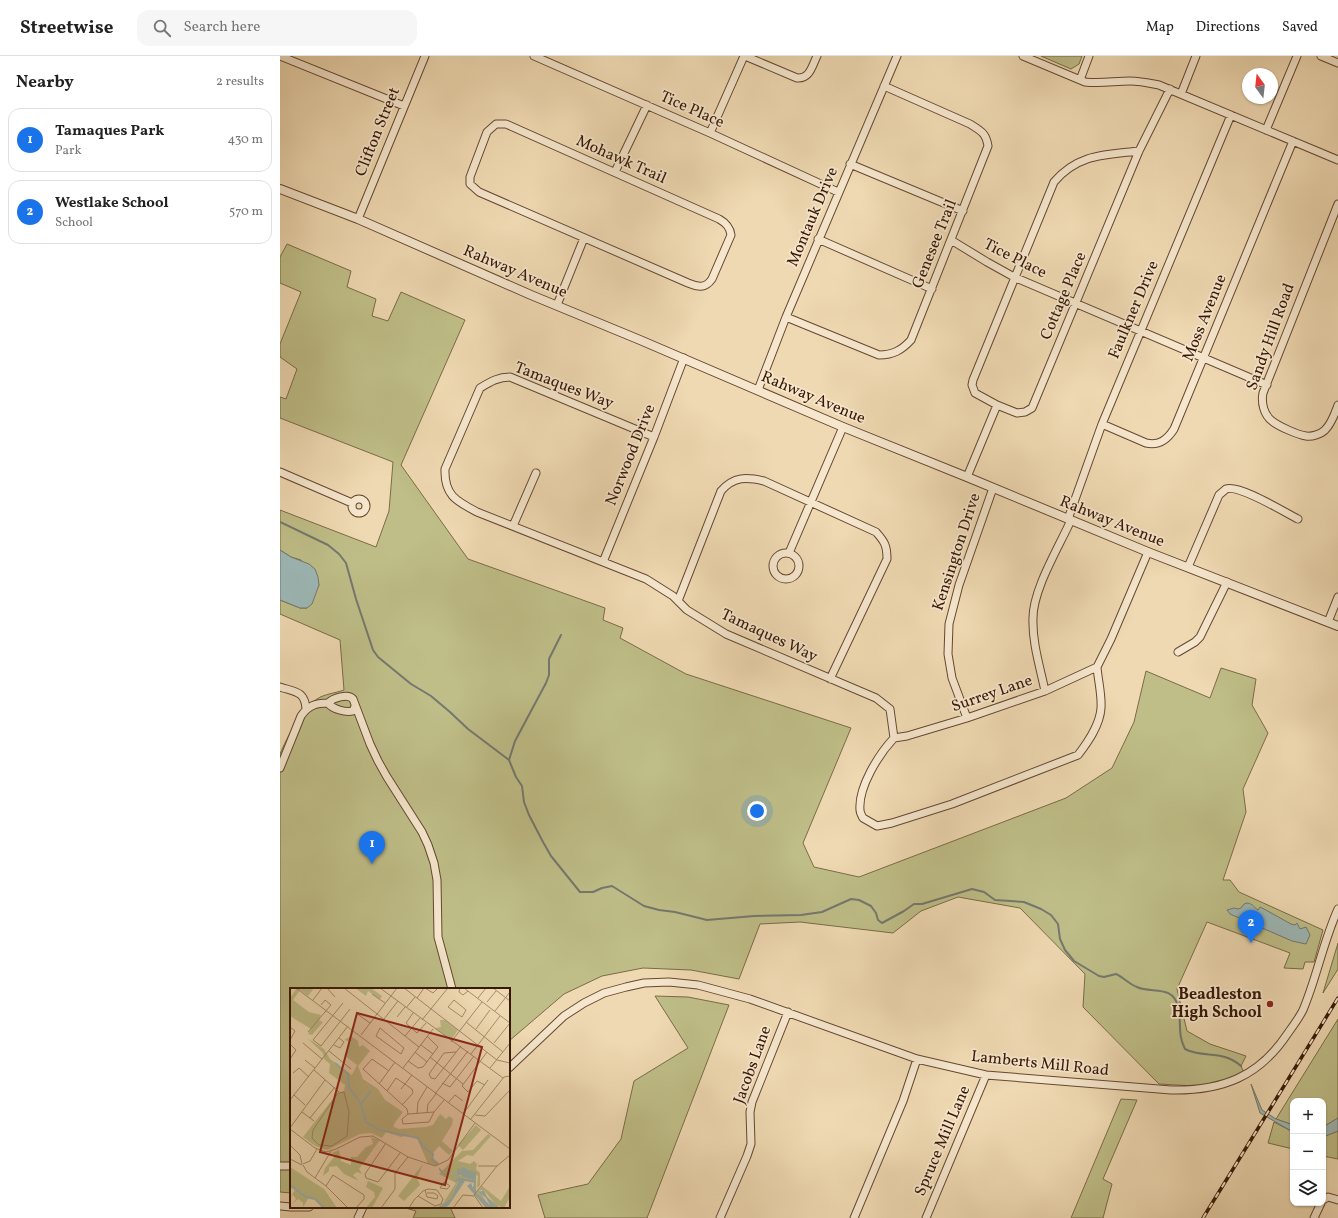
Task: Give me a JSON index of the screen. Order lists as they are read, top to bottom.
{
  "streets": {
    "street": [
      "Tice Place",
      "Clifton Street",
      "Mohawk Trail",
      "Montauk Drive",
      "Genesee Trail",
      "Rahway Avenue",
      "Cottage Place",
      "Faulkner Drive",
      "Moss Avenue",
      "Sandy Hill Road",
      "Tamaques Way",
      "Norwood Drive",
      "Kensington Drive",
      "Surrey Lane",
      "Lamberts Mill Road",
      "Jacobs Lane",
      "Spruce Mill Lane"
    ]
  },
  "crossings": [
    ["Tice Place", "Montauk Drive"],
    ["Tice Place", "Genesee Trail"],
    ["Tice Place", "Cottage Place"],
    ["Tice Place", "Faulkner Drive"],
    ["Tice Place", "Moss Avenue"],
    ["Tice Place", "Sandy Hill Road"],
    ["Clifton Street", "Rahway Avenue"],
    ["Montauk Drive", "Genesee Trail"],
    ["Montauk Drive", "Rahway Avenue"],
    ["Rahway Avenue", "Faulkner Drive"],
    ["Rahway Avenue", "Norwood Drive"],
    ["Rahway Avenue", "Kensington Drive"],
    ["Faulkner Drive", "Moss Avenue"],
    ["Faulkner Drive", "Surrey Lane"],
    ["Tamaques Way", "Norwood Drive"],
    ["Tamaques Way", "Surrey Lane"],
    ["Kensington Drive", "Surrey Lane"],
    ["Lamberts Mill Road", "Jacobs Lane"],
    ["Lamberts Mill Road", "Spruce Mill Lane"]
  ],
  "places": ["Beadleston High School"],
  "north": "top",
  "page": {
    "header": "Streetwise",
    "search": "Search here",
    "nav": ["Map", "Directions", "Saved"],
    "heading": ["Nearby", "2 results"],
    "list": [
      {
        "mark": "1",
        "name": "Tamaques Park",
        "note": "Park",
        "value": "430 m"
      },
      {
        "mark": "2",
        "name": "Westlake School",
        "note": "School",
        "value": "570 m"
      }
    ],
    "pins": ["1", "2"],
    "map_buttons": ["+", "−"]
  }
}
